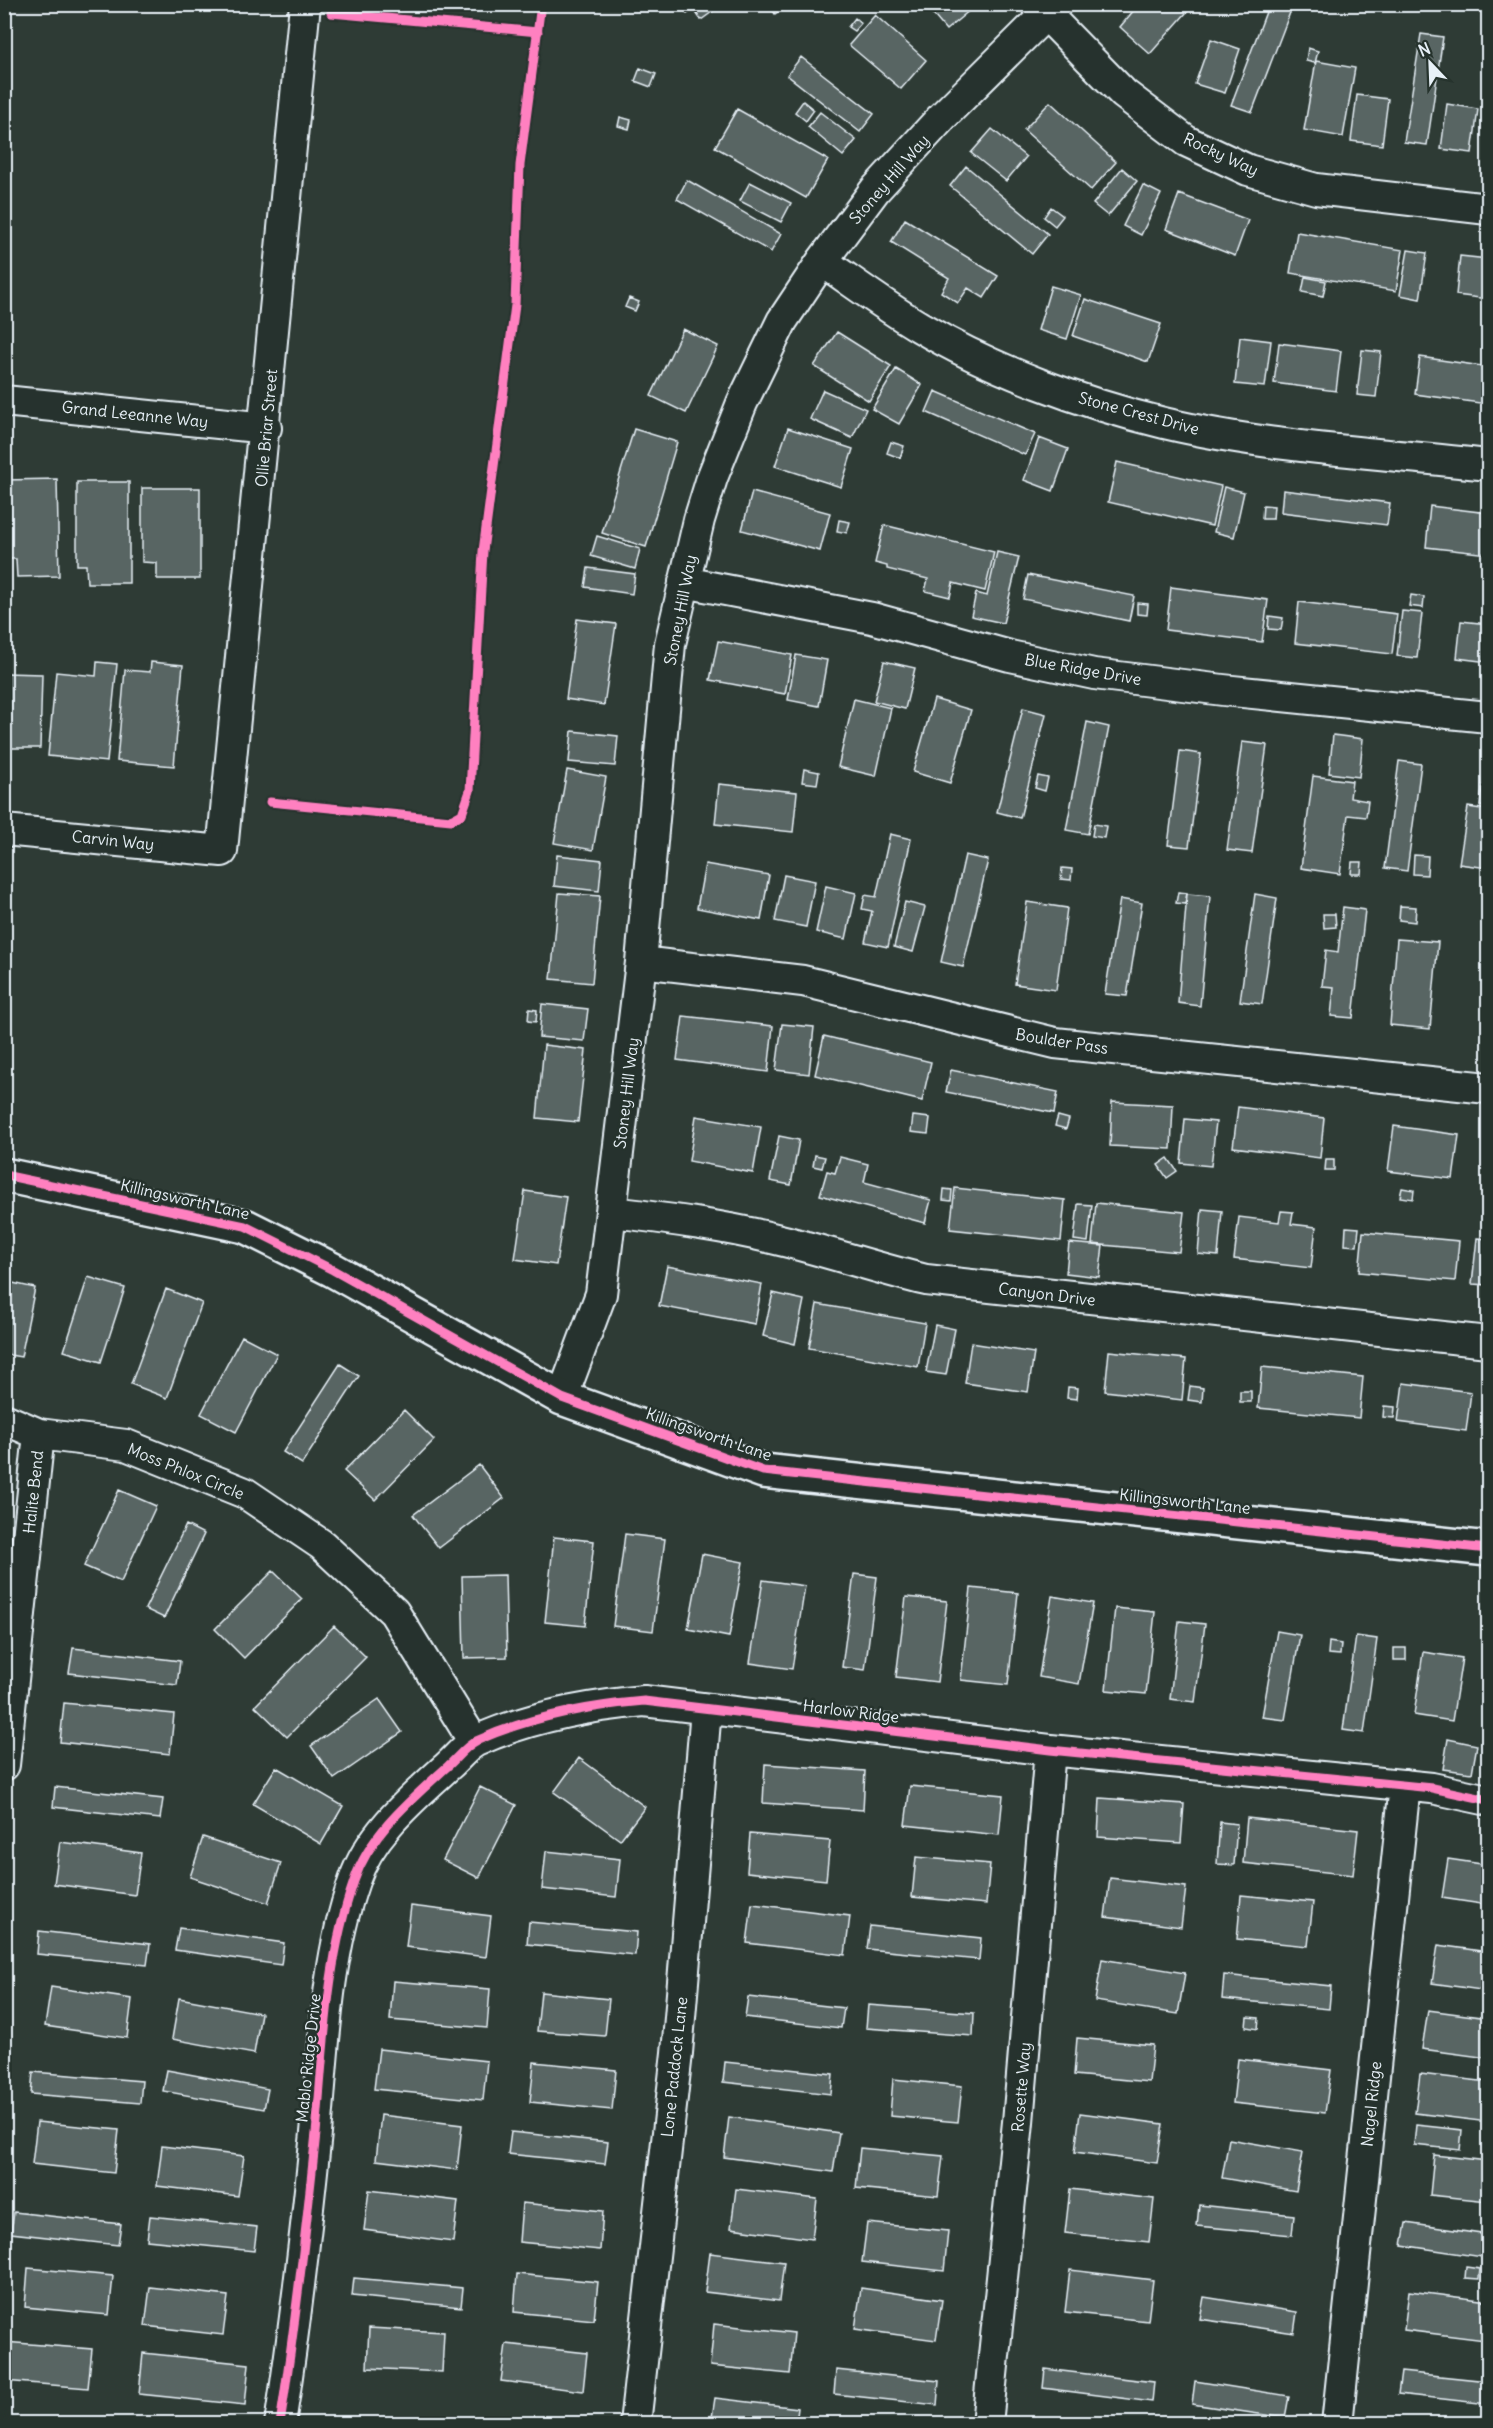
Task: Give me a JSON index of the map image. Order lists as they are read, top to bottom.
{
  "streets": {
    "street": [
      "Rocky Way",
      "Stoney Hill Way",
      "Stone Crest Drive",
      "Grand Leeanne Way",
      "Ollie Briar Street",
      "Blue Ridge Drive",
      "Carvin Way",
      "Boulder Pass",
      "Killingsworth Lane",
      "Canyon Drive",
      "Moss Phlox Circle",
      "Halite Bend",
      "Harlow Ridge",
      "Mablo Ridge Drive",
      "Lone Paddock Lane",
      "Rosette Way",
      "Nagel Ridge"
    ]
  },
  "crossings": [
    ["Rocky Way", "Stoney Hill Way"],
    ["Stoney Hill Way", "Stone Crest Drive"],
    ["Stoney Hill Way", "Blue Ridge Drive"],
    ["Stoney Hill Way", "Boulder Pass"],
    ["Stoney Hill Way", "Killingsworth Lane"],
    ["Stoney Hill Way", "Canyon Drive"],
    ["Grand Leeanne Way", "Ollie Briar Street"],
    ["Ollie Briar Street", "Carvin Way"],
    ["Moss Phlox Circle", "Halite Bend"],
    ["Moss Phlox Circle", "Harlow Ridge"],
    ["Moss Phlox Circle", "Mablo Ridge Drive"],
    ["Harlow Ridge", "Mablo Ridge Drive"],
    ["Harlow Ridge", "Lone Paddock Lane"],
    ["Harlow Ridge", "Rosette Way"],
    ["Harlow Ridge", "Nagel Ridge"]
  ],
  "north": "top left"
}
